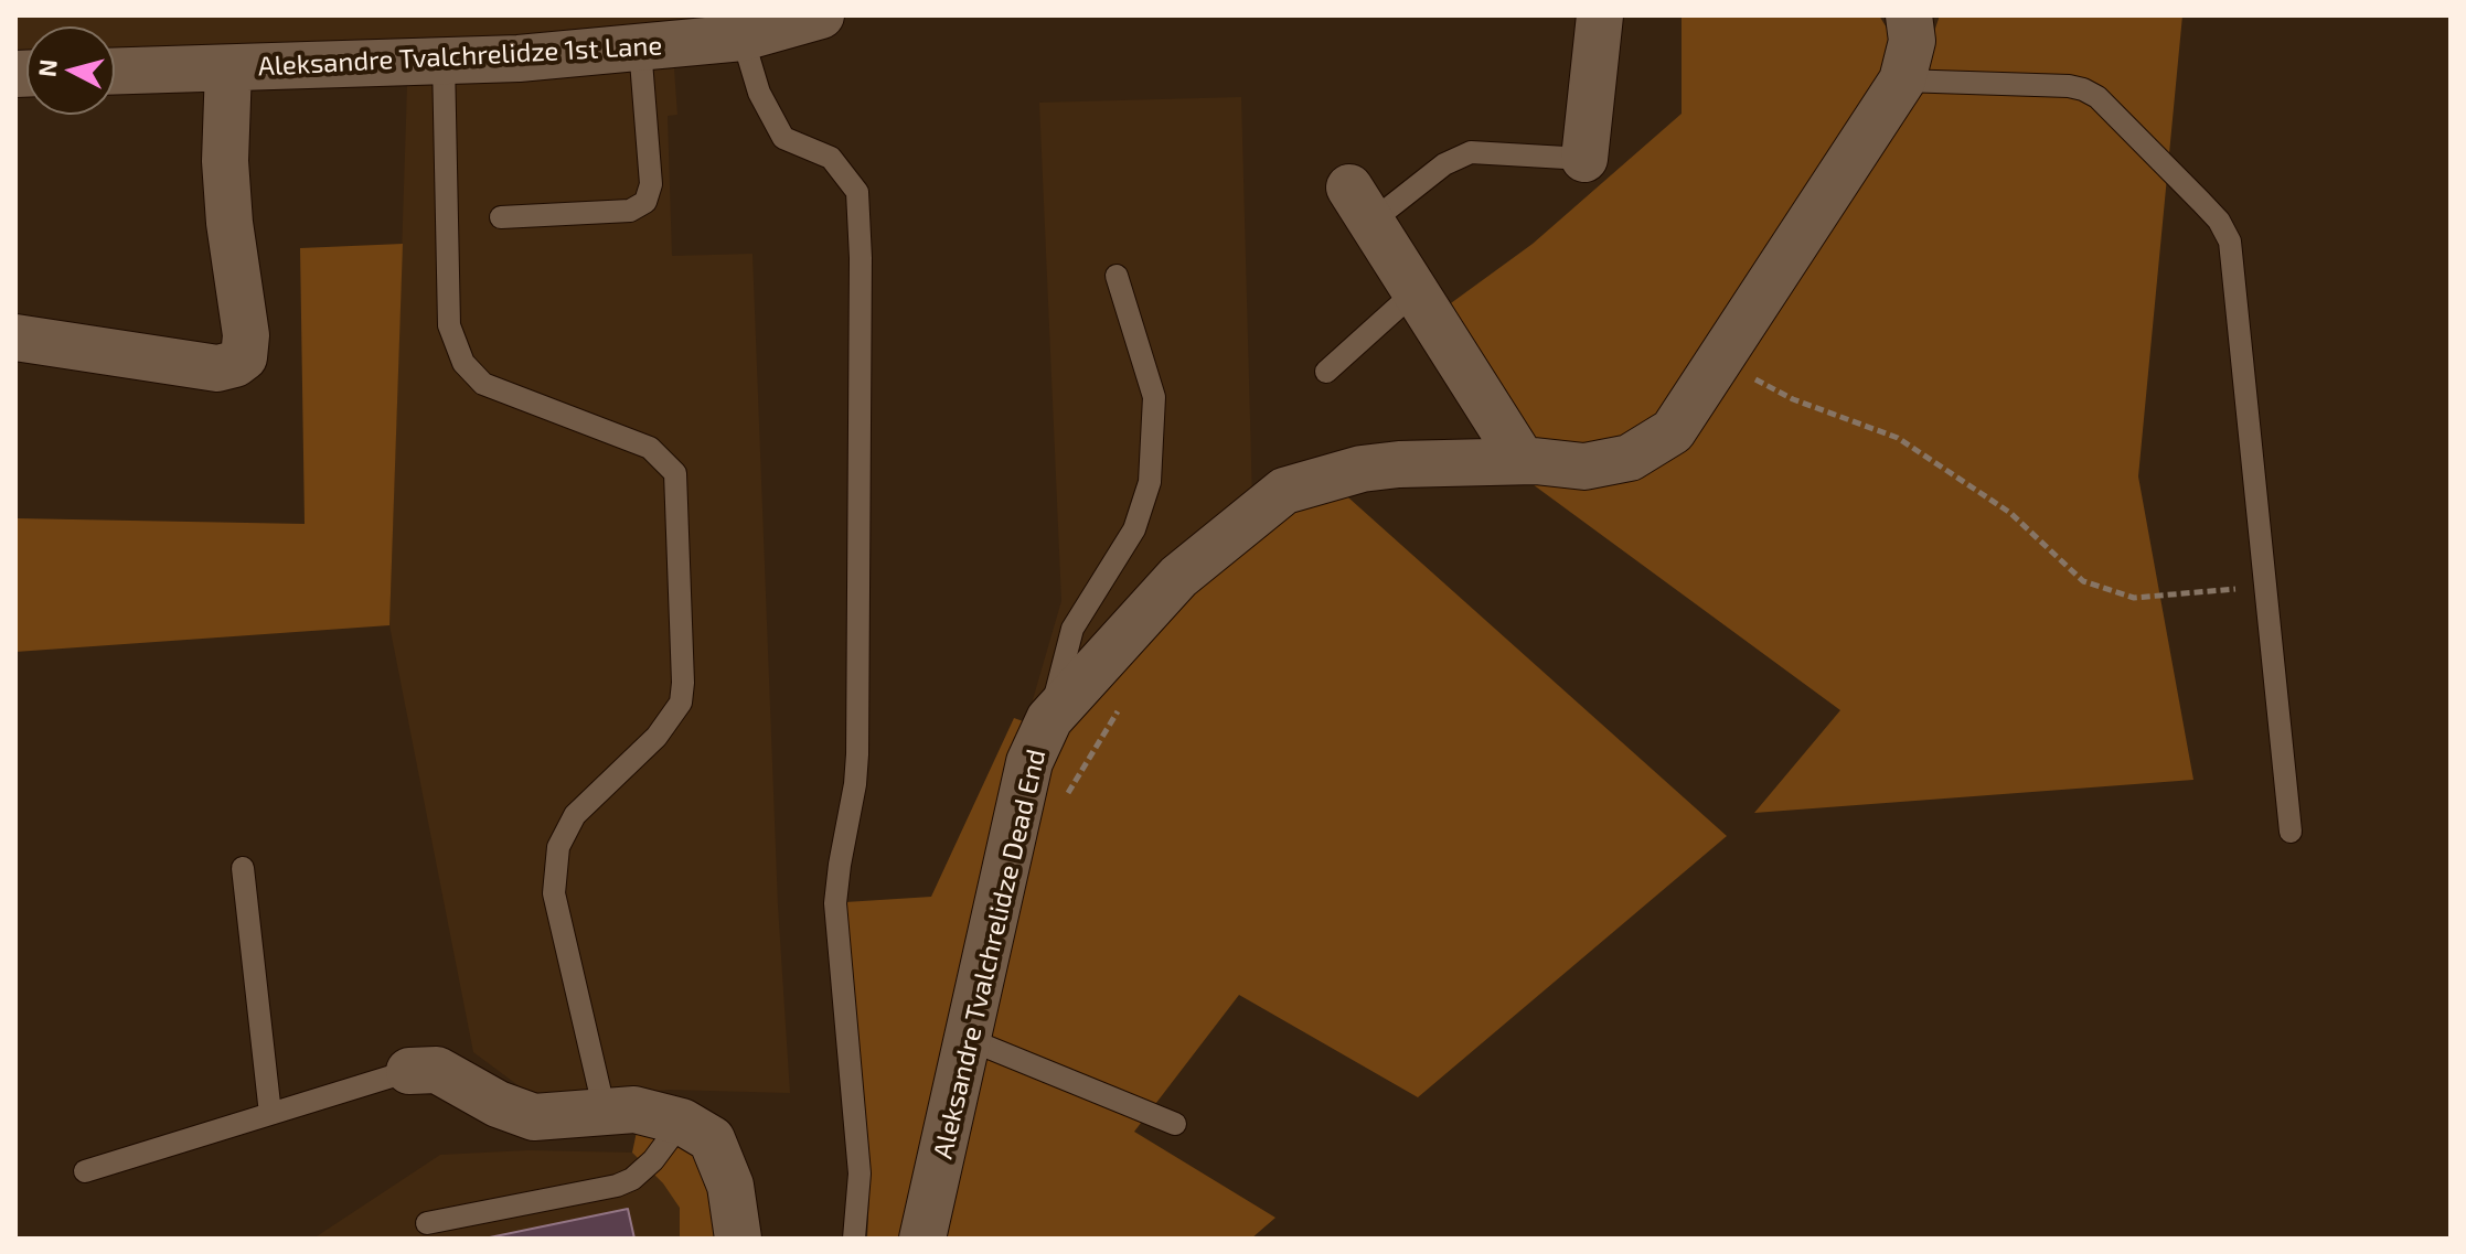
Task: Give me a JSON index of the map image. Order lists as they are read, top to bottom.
{
  "streets": {
    "street": ["Aleksandre Tvalchrelidze 1st Lane", "Aleksandre Tvalchrelidze Dead End"]
  },
  "north": "left"
}
